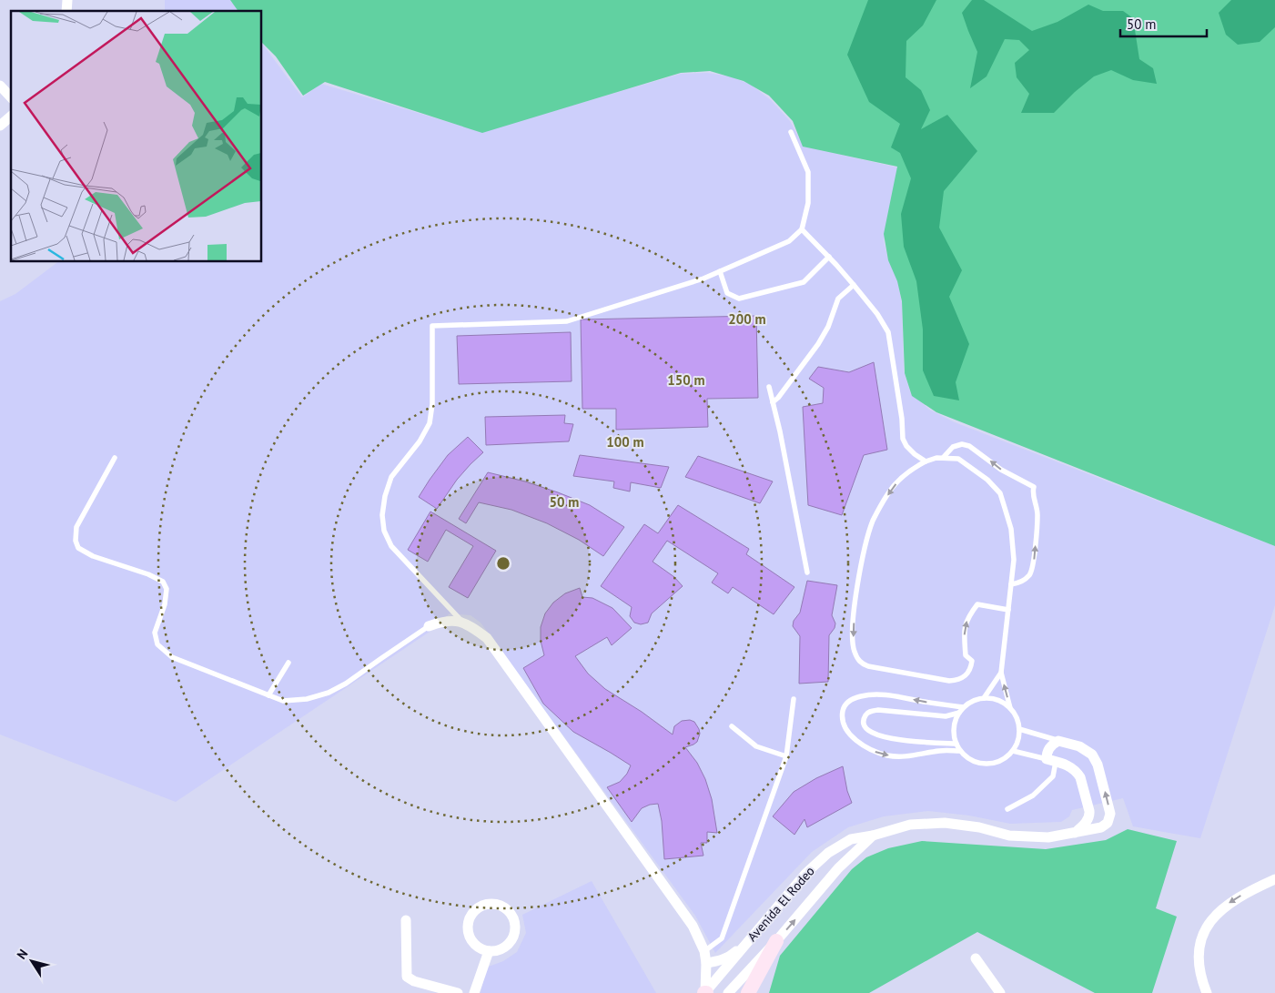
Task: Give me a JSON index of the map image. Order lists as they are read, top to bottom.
{
  "streets": {
    "street": ["Avenida El Rodeo"]
  },
  "scale_bar": "50 m",
  "north": "top left",
  "rings": [
    "200 m",
    "150 m",
    "100 m",
    "50 m"
  ]
}
